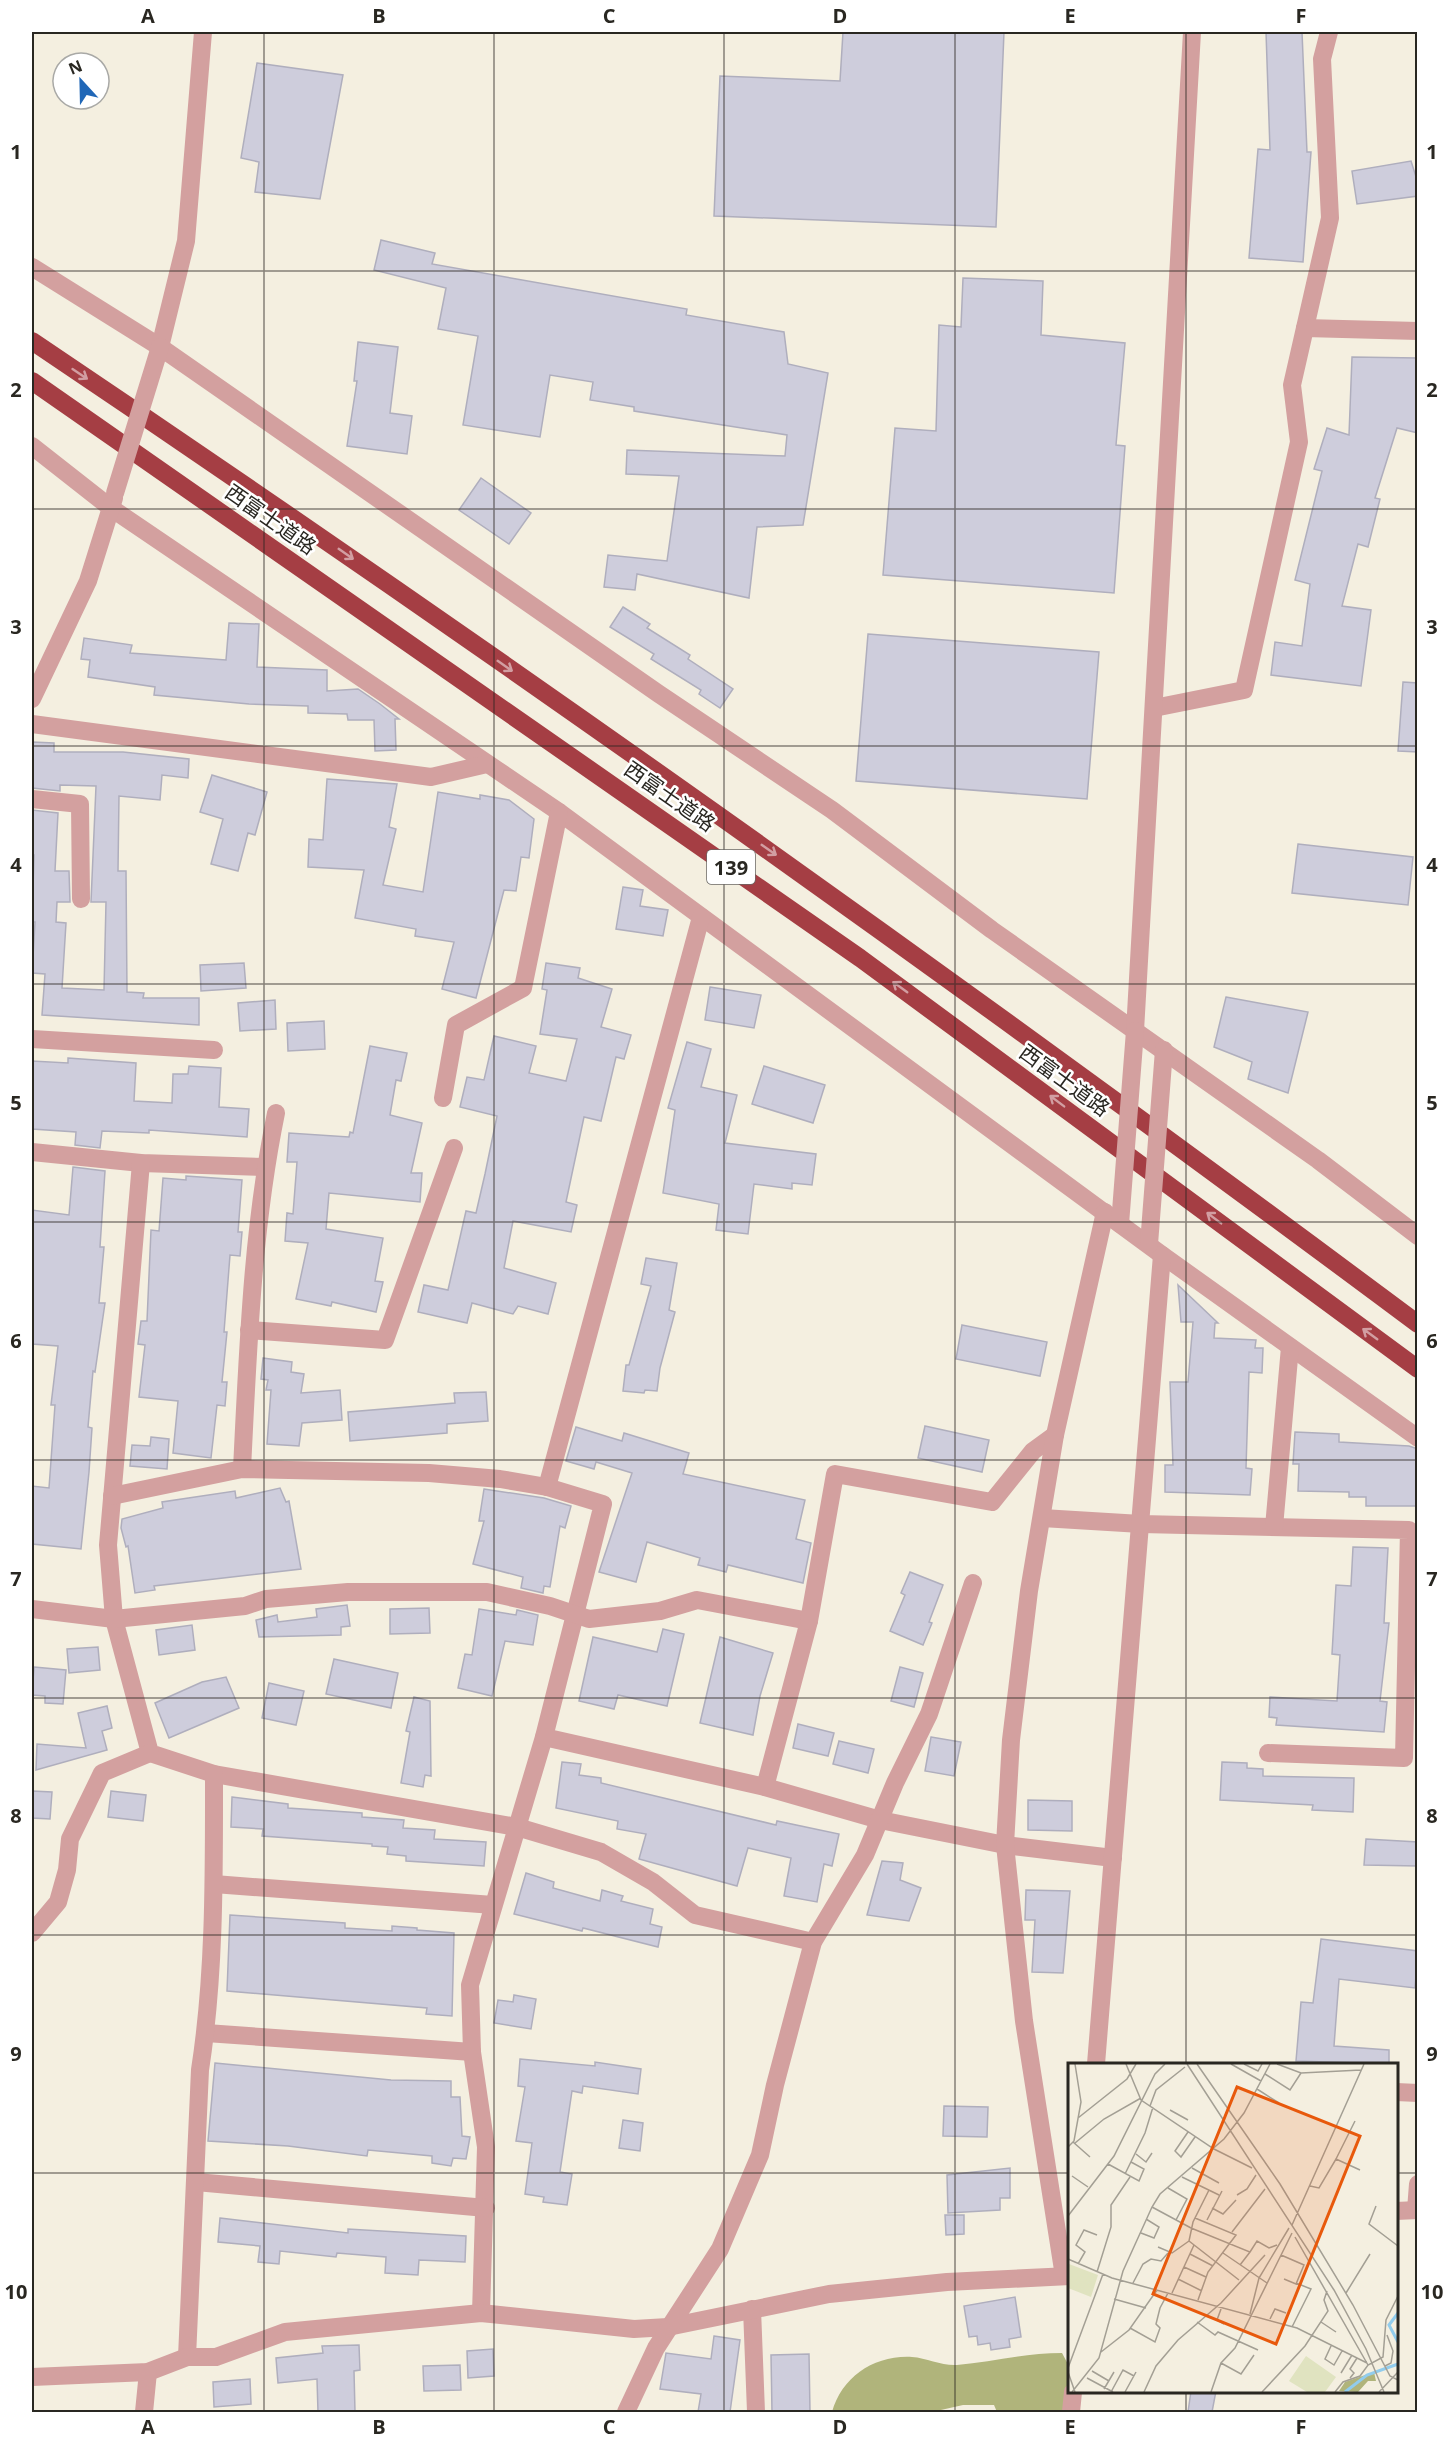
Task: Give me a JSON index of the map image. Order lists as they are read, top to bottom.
{
  "streets": {
    "highway": ["西富士道路", "139"]
  },
  "north": "top",
  "grid": {
    "columns": [
      "A",
      "B",
      "C",
      "D",
      "E",
      "F"
    ],
    "rows": [
      "1",
      "2",
      "3",
      "4",
      "5",
      "6",
      "7",
      "8",
      "9",
      "10"
    ]
  }
}
